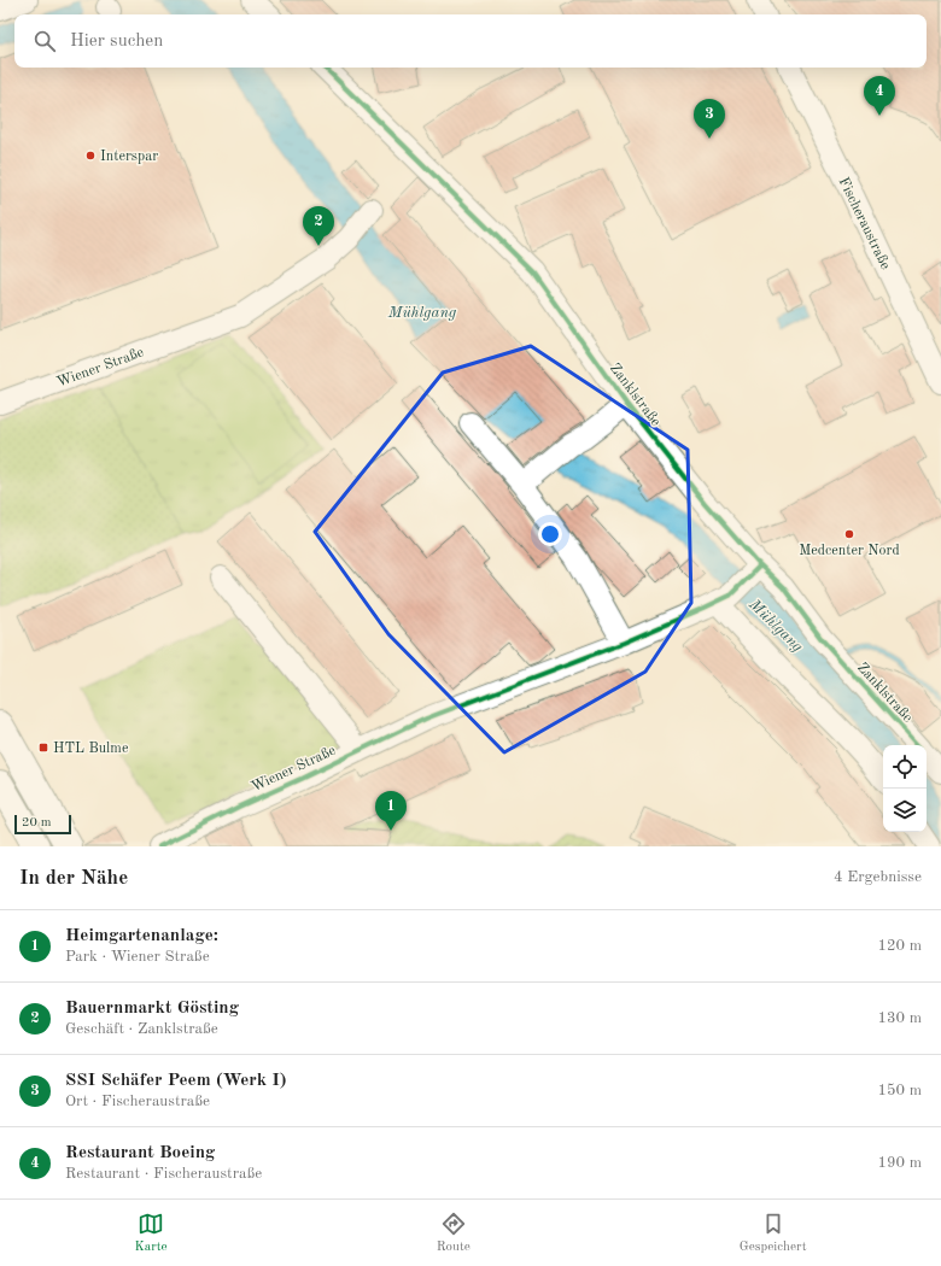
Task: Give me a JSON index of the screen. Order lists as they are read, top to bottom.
{
  "streets": {
    "street": ["Fischeraustraße", "Wiener Straße", "Zanklstraße"]
  },
  "water": ["Mühlgang"],
  "places": {
    "other": ["Interspar", "Medcenter Nord"],
    "transit": ["HTL Bulme"]
  },
  "scale_bar": "20 m",
  "page": {
    "search": "Hier suchen",
    "pins": [
      "4",
      "3",
      "2",
      "1"
    ],
    "scale": "20 m",
    "heading": ["In der Nähe", "4 Ergebnisse"],
    "list": [
      {
        "mark": "1",
        "name": "Heimgartenanlage:",
        "note": "Park · Wiener Straße",
        "value": "120 m"
      },
      {
        "mark": "2",
        "name": "Bauernmarkt Gösting",
        "note": "Geschäft · Zanklstraße",
        "value": "130 m"
      },
      {
        "mark": "3",
        "name": "SSI Schäfer Peem (Werk I)",
        "note": "Ort · Fischeraustraße",
        "value": "150 m"
      },
      {
        "mark": "4",
        "name": "Restaurant Boeing",
        "note": "Restaurant · Fischeraustraße",
        "value": "190 m"
      }
    ],
    "nav": ["Karte", "Route", "Gespeichert"]
  }
}
